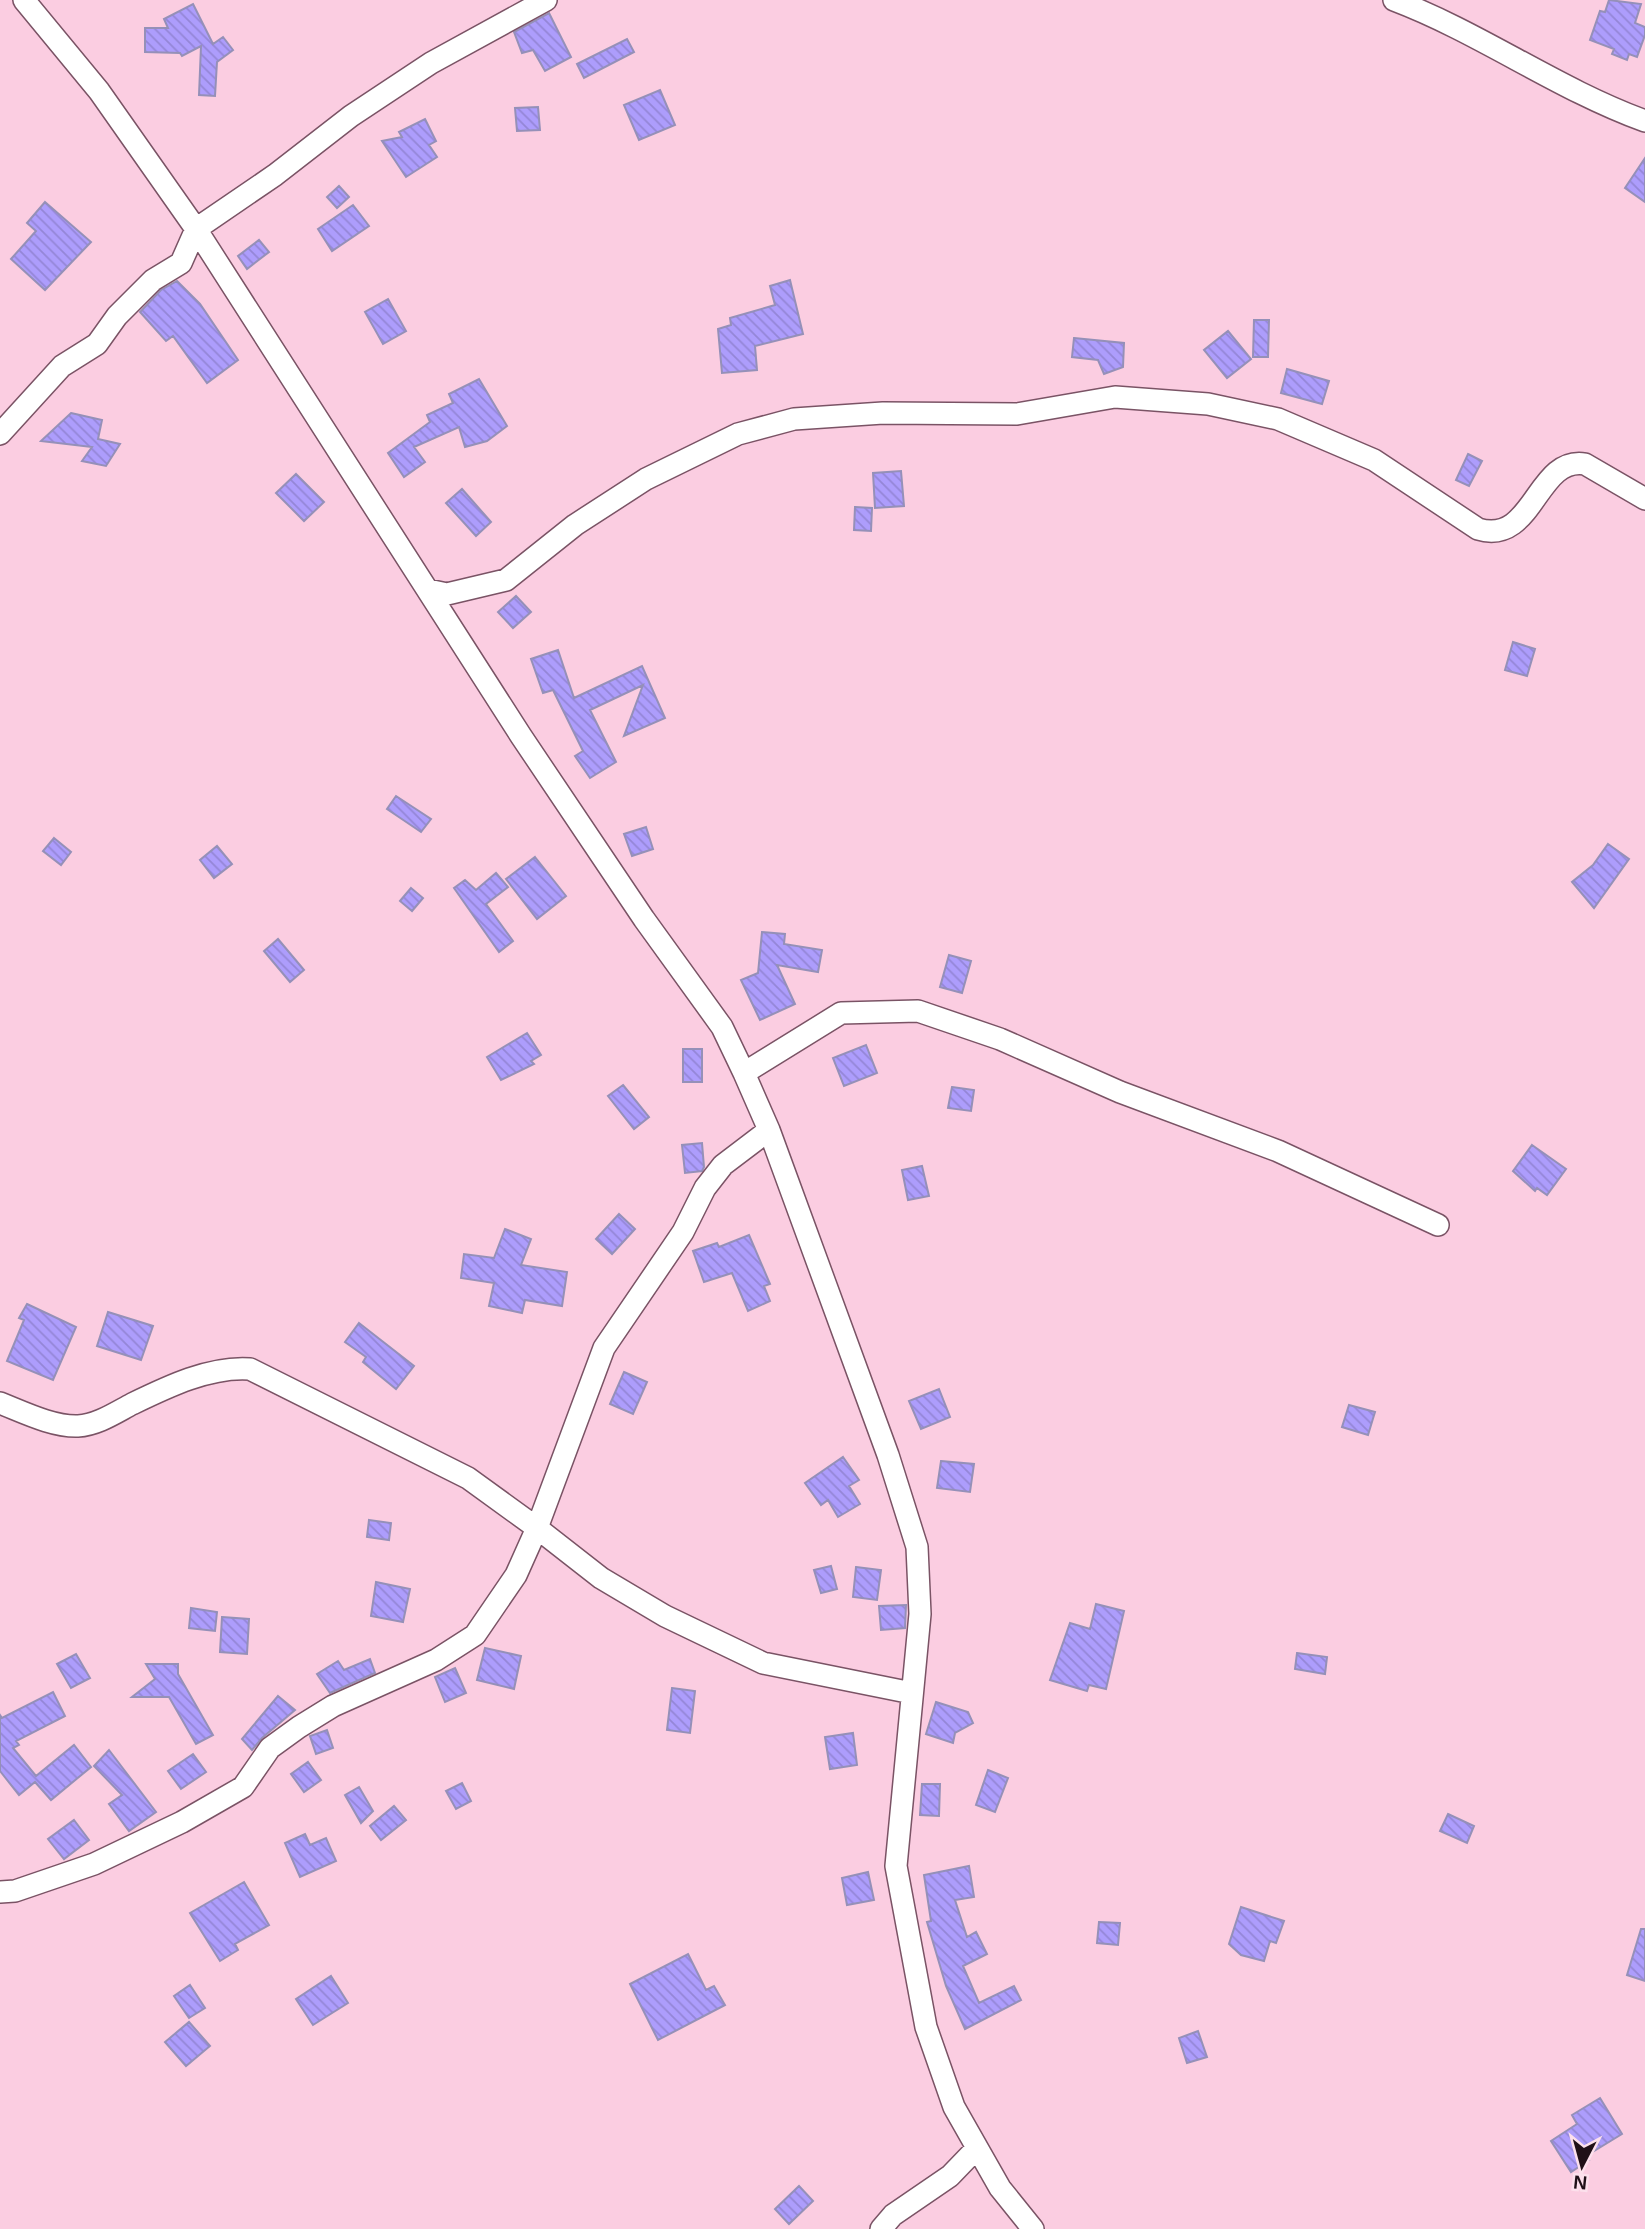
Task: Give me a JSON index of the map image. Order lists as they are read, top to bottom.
{
  "north": "bottom"
}
